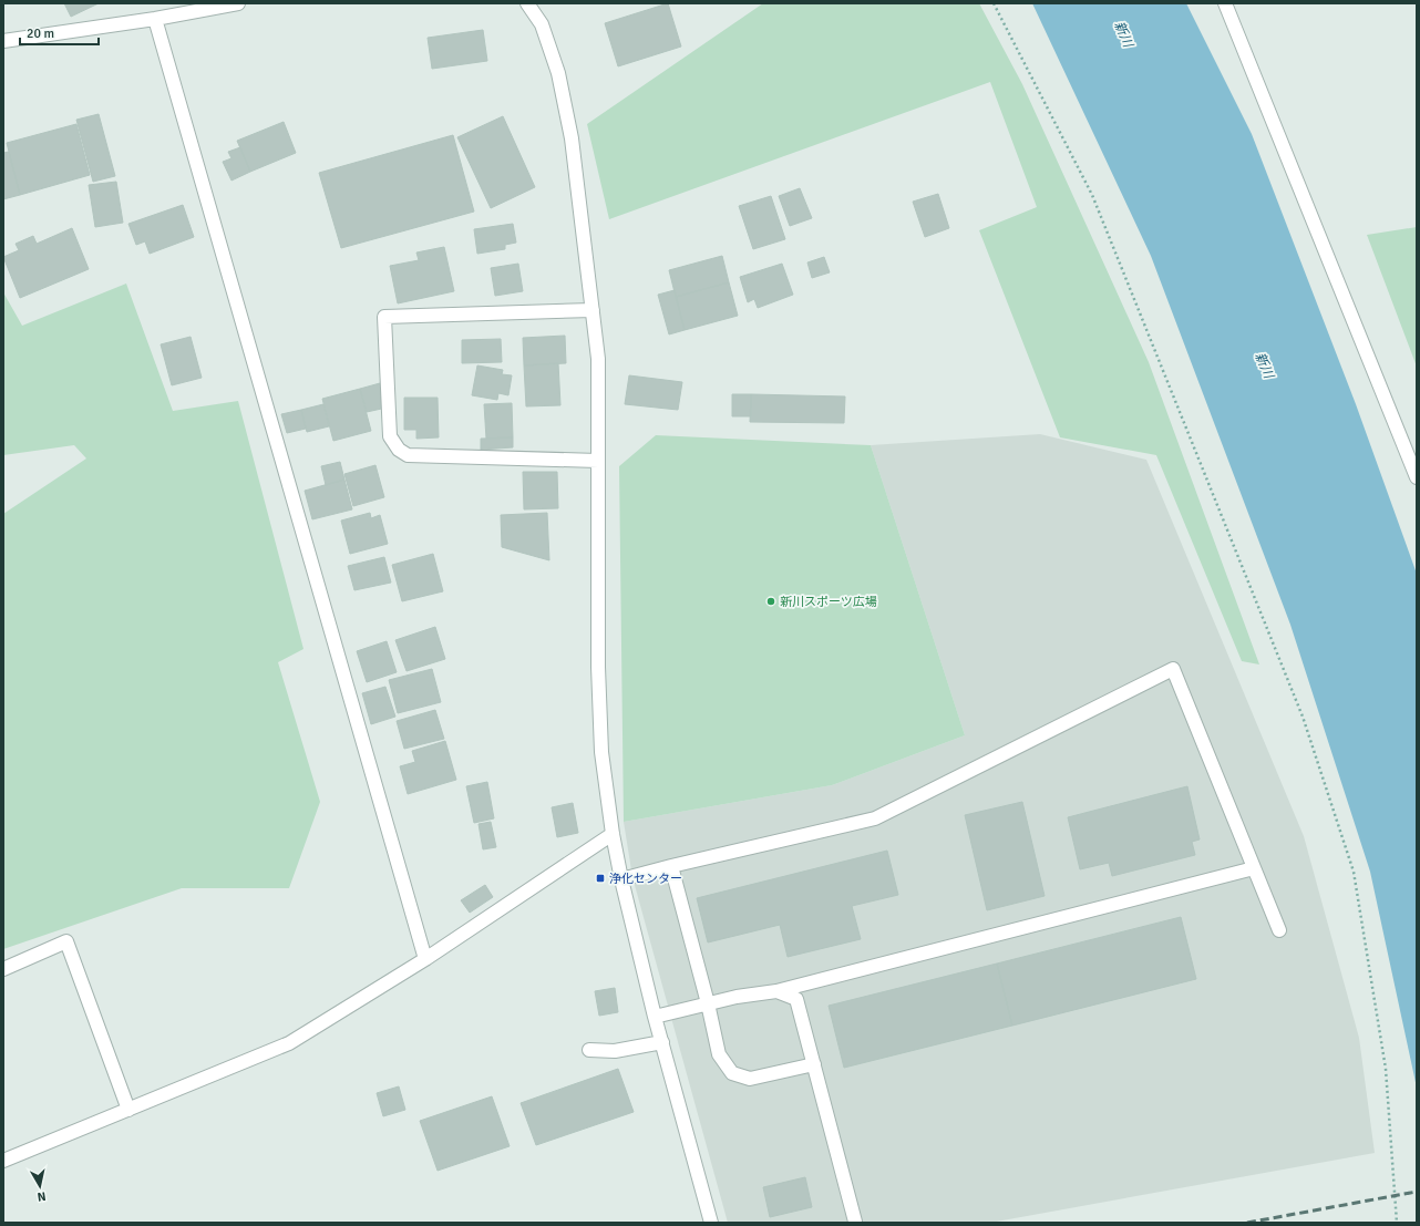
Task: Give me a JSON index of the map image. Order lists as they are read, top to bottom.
{
  "water": ["新川"],
  "places": {
    "other": ["新川スポーツ広場"],
    "transit": ["浄化センター"]
  },
  "scale_bar": "20 m",
  "north": "bottom"
}
